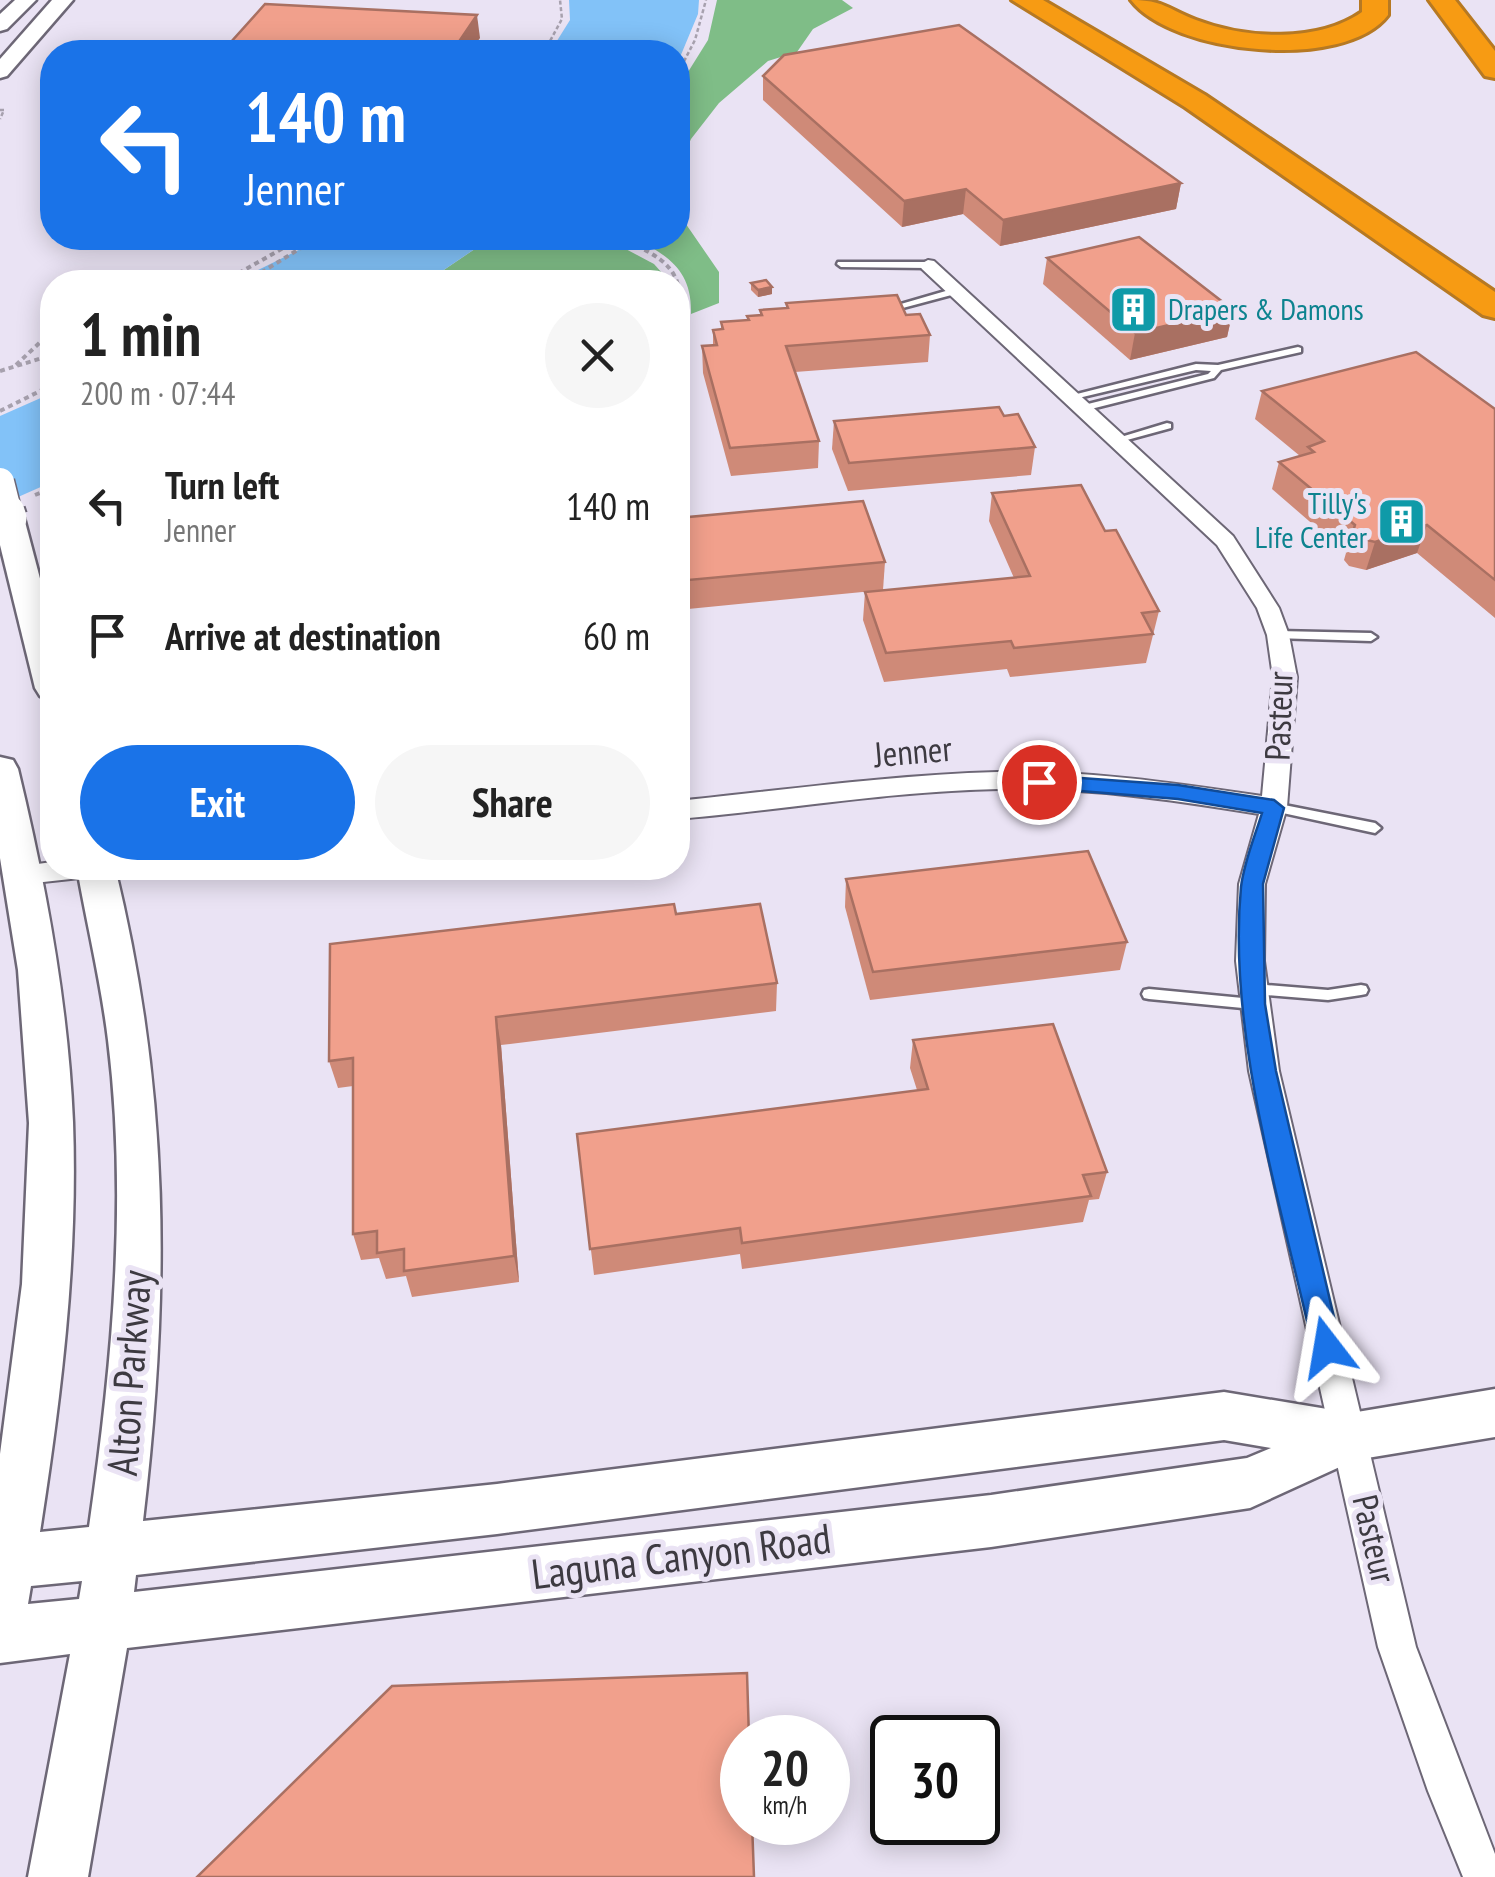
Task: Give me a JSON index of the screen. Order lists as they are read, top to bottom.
{
  "streets": {
    "main road": ["Alton Parkway", "Laguna Canyon Road"],
    "street": ["Pasteur", "Jenner"]
  },
  "crossings": [
    ["Pasteur", "Jenner"],
    ["Pasteur", "Laguna Canyon Road"],
    ["Alton Parkway", "Laguna Canyon Road"]
  ],
  "places": {
    "building": ["Drapers & Damons", "Tilly's Life Center"]
  },
  "page": {
    "turn": ["140 m", "Jenner"],
    "heading": ["1 min", "200 m · 07:44"],
    "list": [
      {
        "name": "Turn left",
        "note": "Jenner",
        "value": "140 m"
      },
      {
        "name": "Arrive at destination",
        "value": "60 m"
      }
    ],
    "buttons": ["Exit", "Share"],
    "speed": "20 km/h",
    "limit": "30"
  }
}
